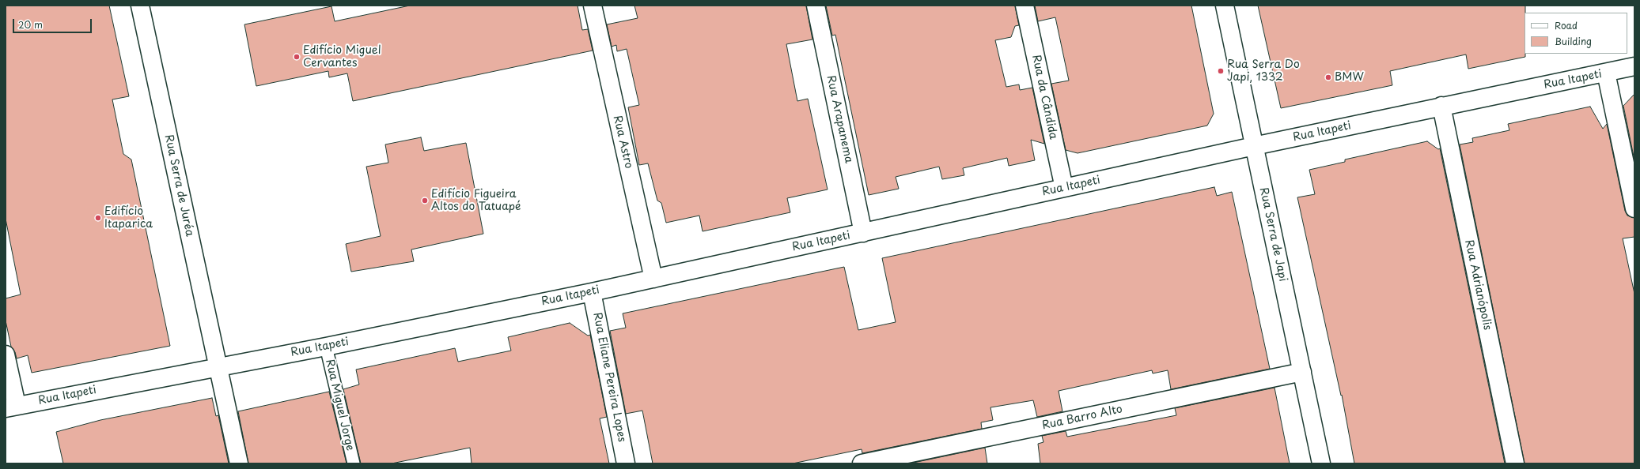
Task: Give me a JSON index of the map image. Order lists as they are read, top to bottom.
{
  "streets": {
    "street": [
      "Rua Itapeti",
      "Rua da Cândida",
      "Rua Arapanema",
      "Rua Astro",
      "Rua Serra de Juréa",
      "Rua Serra de Japi",
      "Rua Adrianópolis",
      "Rua Eliane Pereira Lopes",
      "Rua Barro Alto"
    ],
    "lane": ["Rua Miguel Jorge"]
  },
  "crossings": [
    ["Rua Itapeti", "Rua da Cândida"],
    ["Rua Itapeti", "Rua Arapanema"],
    ["Rua Itapeti", "Rua Astro"],
    ["Rua Itapeti", "Rua Serra de Juréa"],
    ["Rua Itapeti", "Rua Serra de Japi"],
    ["Rua Itapeti", "Rua Adrianópolis"],
    ["Rua Itapeti", "Rua Eliane Pereira Lopes"],
    ["Rua Itapeti", "Rua Miguel Jorge"],
    ["Rua Serra de Japi", "Rua Barro Alto"]
  ],
  "places": [
    "Edifício Miguel Cervantes",
    "Rua Serra Do Japi, 1332",
    "BMW",
    "Edifício Figueira Altos do Tatuapé",
    "Edifício Itaparica"
  ],
  "legend": ["Road", "Building"],
  "scale_bar": "20 m"
}
